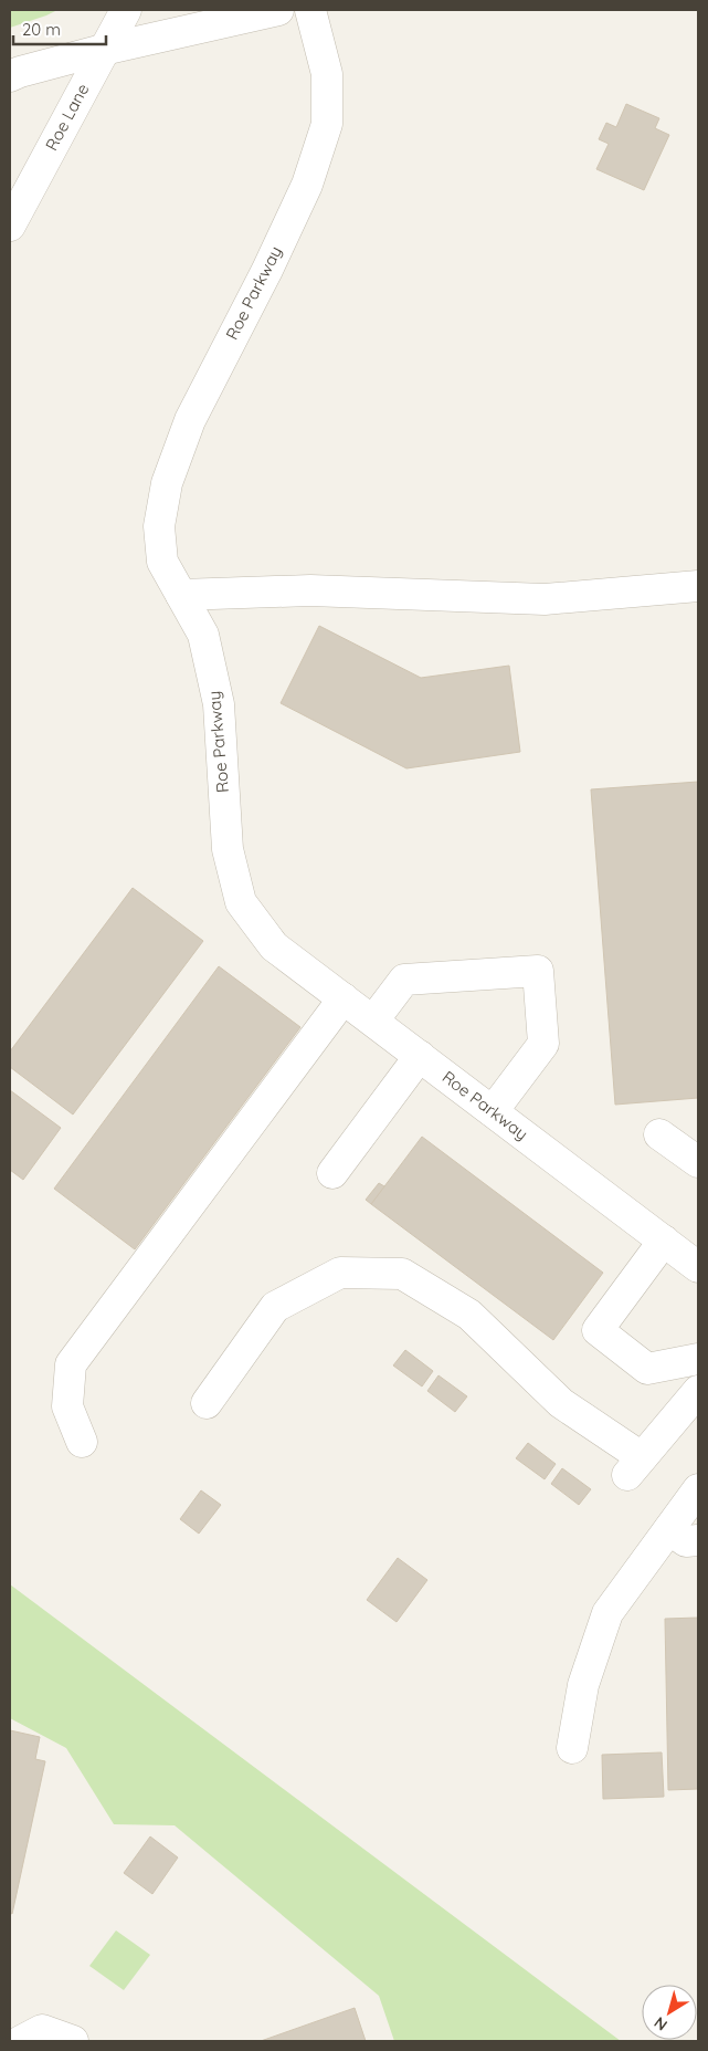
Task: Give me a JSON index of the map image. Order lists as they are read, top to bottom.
{
  "streets": {
    "street": ["Roe Lane", "Roe Parkway"]
  },
  "scale_bar": "20 m",
  "north": "bottom left"
}
